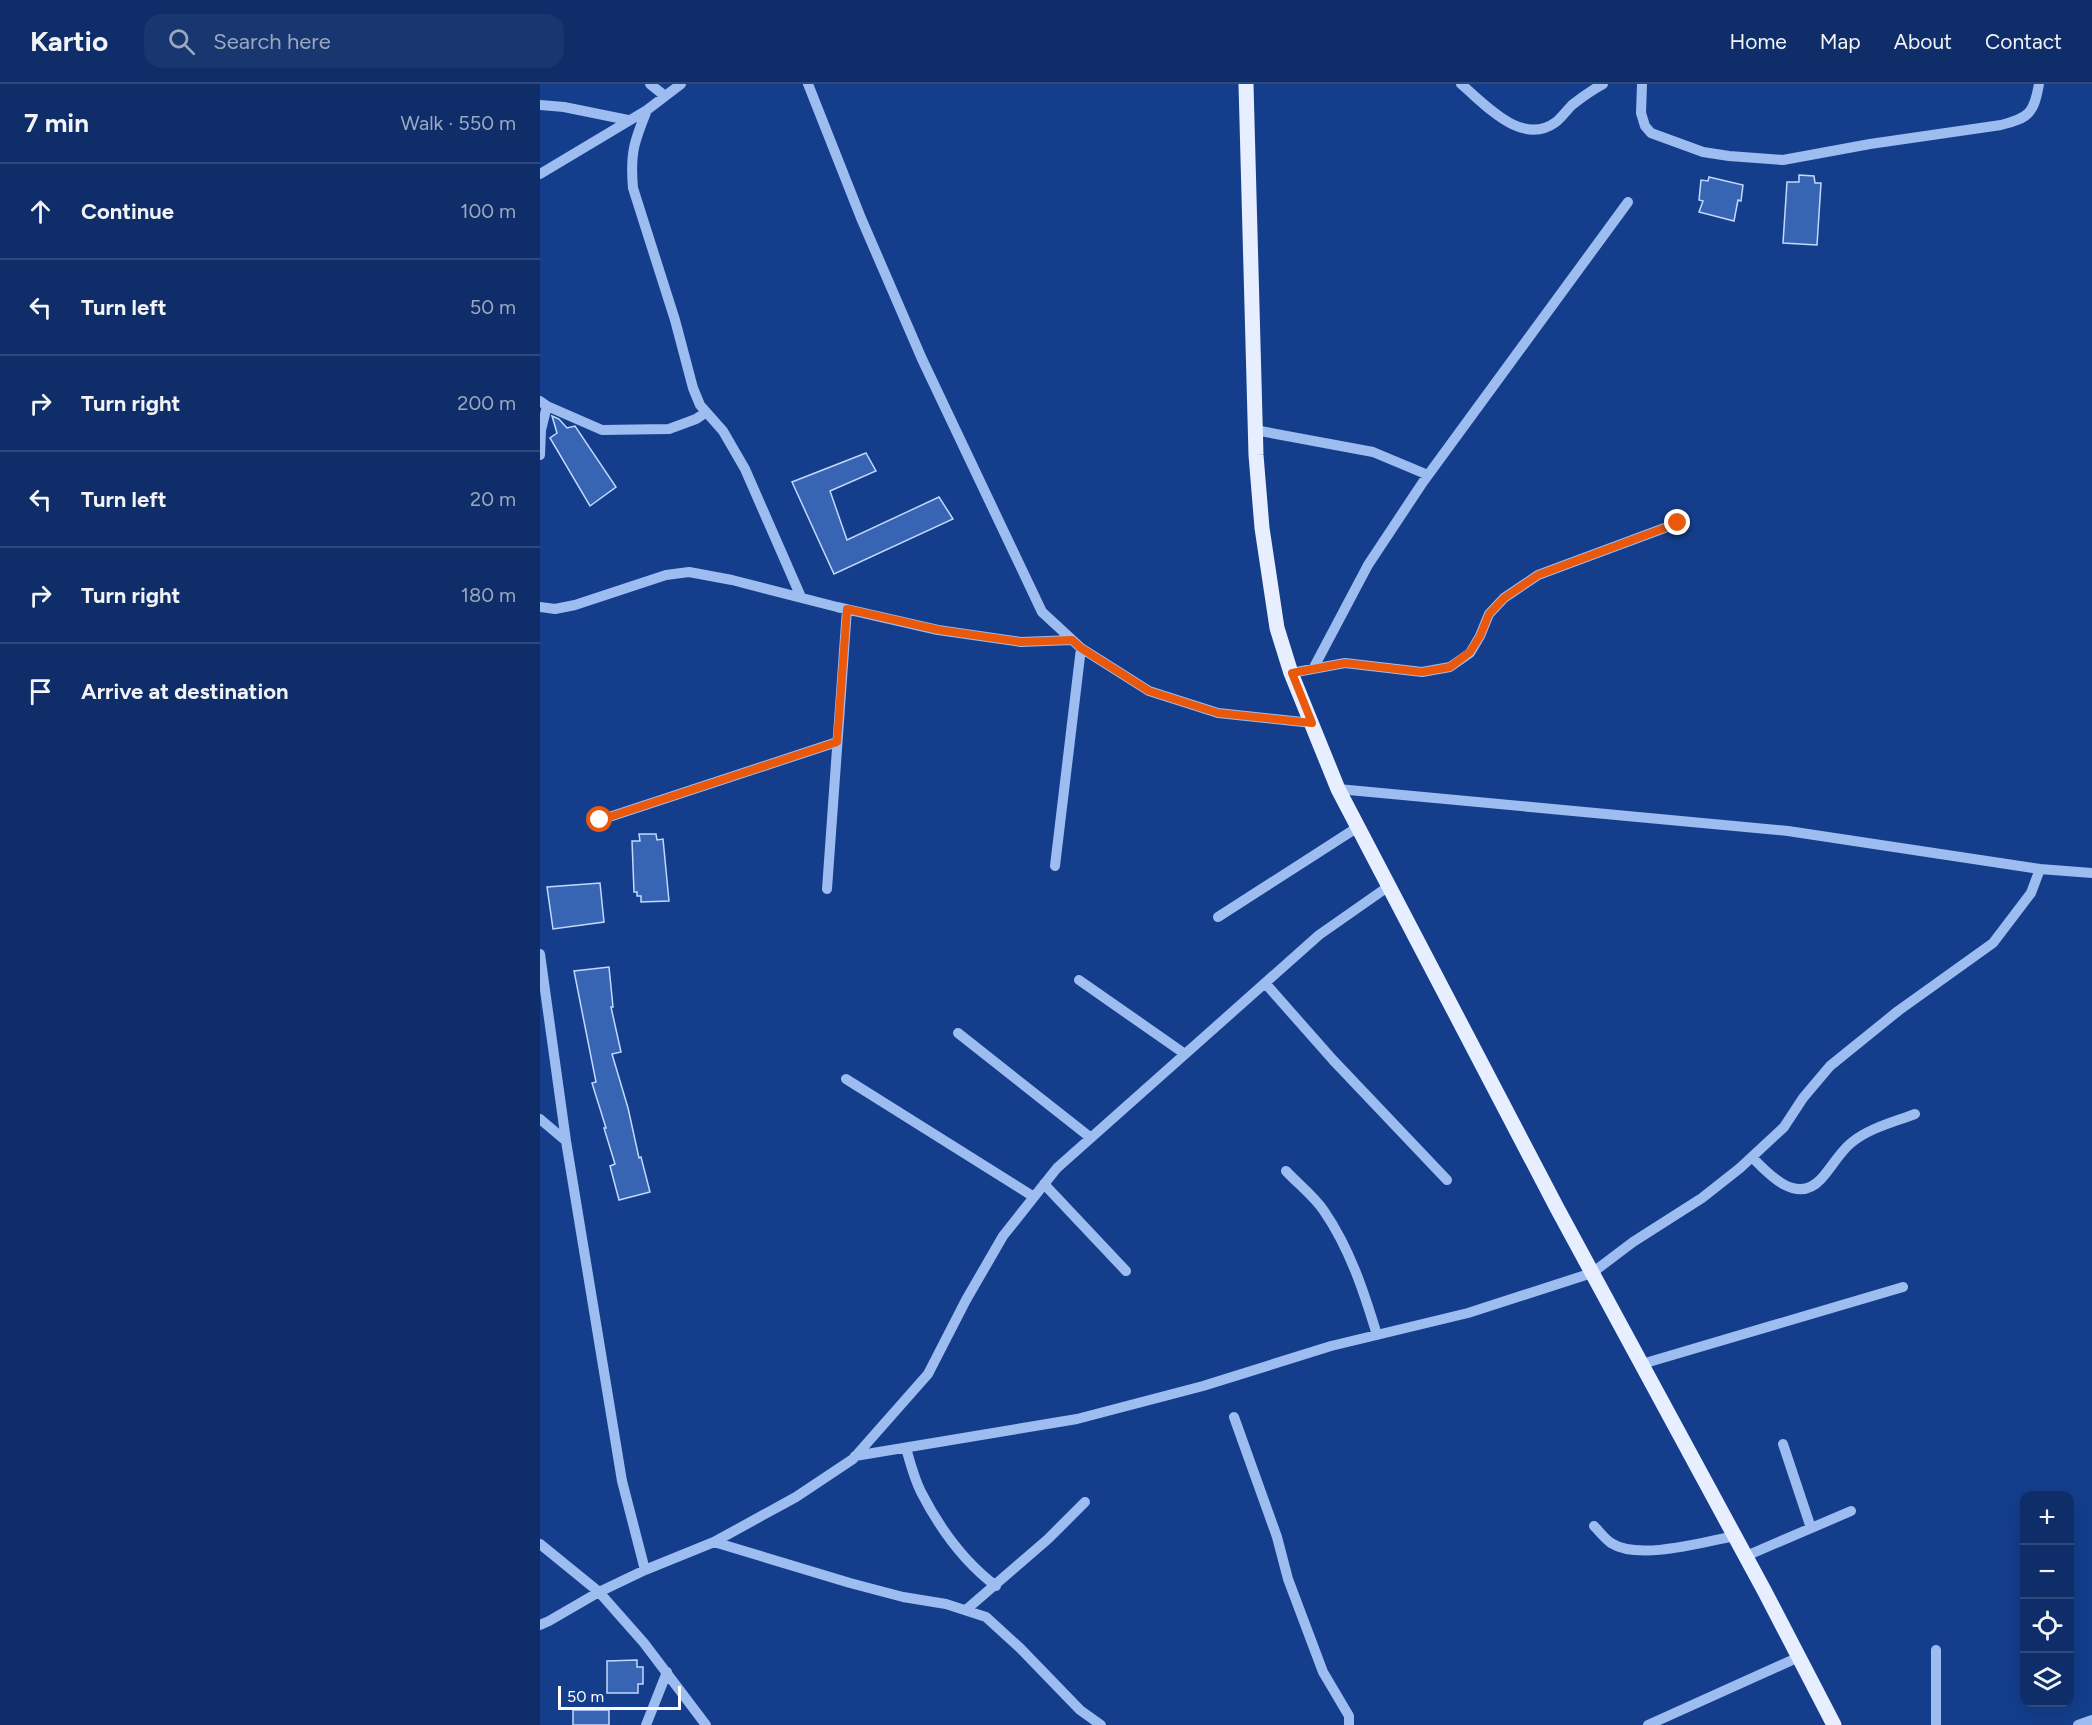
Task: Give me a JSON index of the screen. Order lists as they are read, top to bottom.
{
  "scale_bar": "50 m",
  "page": {
    "header": "Kartio",
    "search": "Search here",
    "nav": [
      "Home",
      "Map",
      "About",
      "Contact"
    ],
    "heading": ["7 min", "Walk · 550 m"],
    "list": [
      ["Continue", "100 m"],
      ["Turn left", "50 m"],
      ["Turn right", "200 m"],
      ["Turn left", "20 m"],
      ["Turn right", "180 m"],
      "Arrive at destination"
    ],
    "map_buttons": ["+", "−"],
    "scale": "50 m"
  }
}
